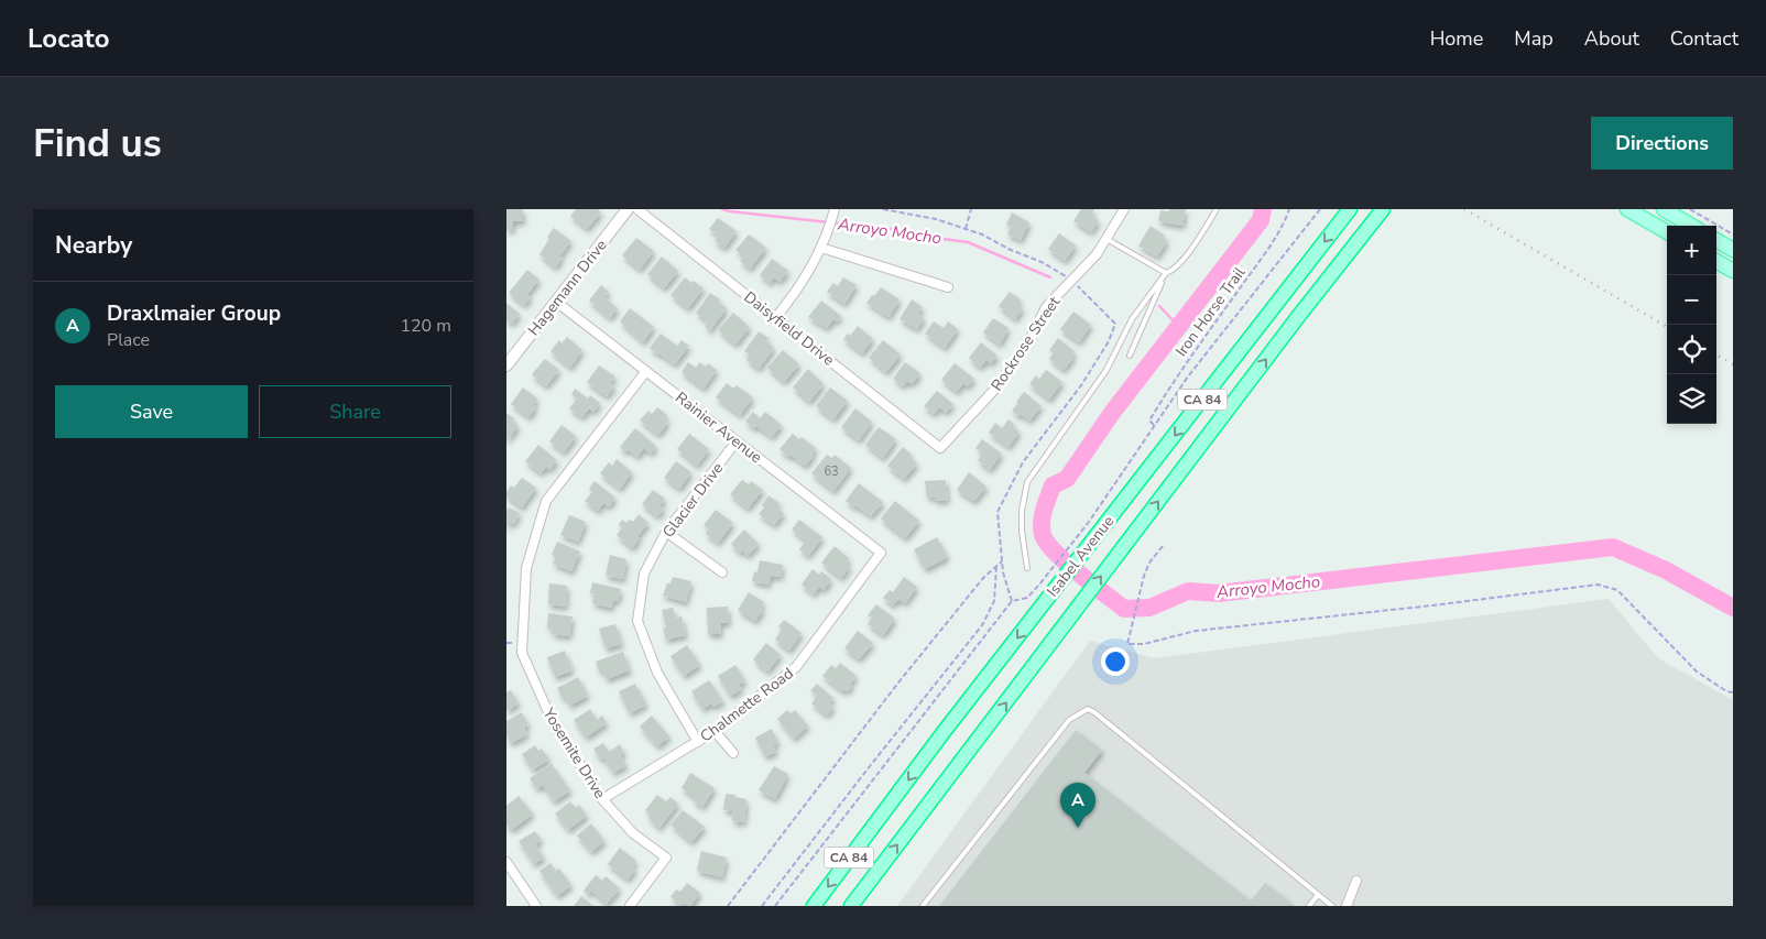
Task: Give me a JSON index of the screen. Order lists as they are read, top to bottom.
{
  "streets": {
    "highway": ["CA 84", "Isabel Avenue"],
    "street": [
      "Hagemann Drive",
      "Daisyfield Drive",
      "Rockrose Street",
      "Rainier Avenue",
      "Glacier Drive",
      "Chalmette Road",
      "Yosemite Drive"
    ],
    "path": ["Iron Horse Trail"]
  },
  "crossings": [
    ["Hagemann Drive", "Rainier Avenue"],
    ["Daisyfield Drive", "Rockrose Street"],
    ["Rainier Avenue", "Glacier Drive"],
    ["Rainier Avenue", "Chalmette Road"],
    ["Rainier Avenue", "Yosemite Drive"],
    ["Glacier Drive", "Chalmette Road"],
    ["Chalmette Road", "Yosemite Drive"]
  ],
  "water": ["Arroyo Mocho"],
  "house_numbers": ["63"],
  "page": {
    "header": "Locato",
    "nav": [
      "Home",
      "Map",
      "About",
      "Contact"
    ],
    "buttons": [
      "Directions",
      ["Save", "Share"]
    ],
    "title": "Find us",
    "heading": "Nearby",
    "map_buttons": ["+", "−"],
    "list": [
      {
        "mark": "A",
        "name": "Draxlmaier Group",
        "note": "Place",
        "value": "120 m"
      }
    ],
    "pins": "A"
  }
}
